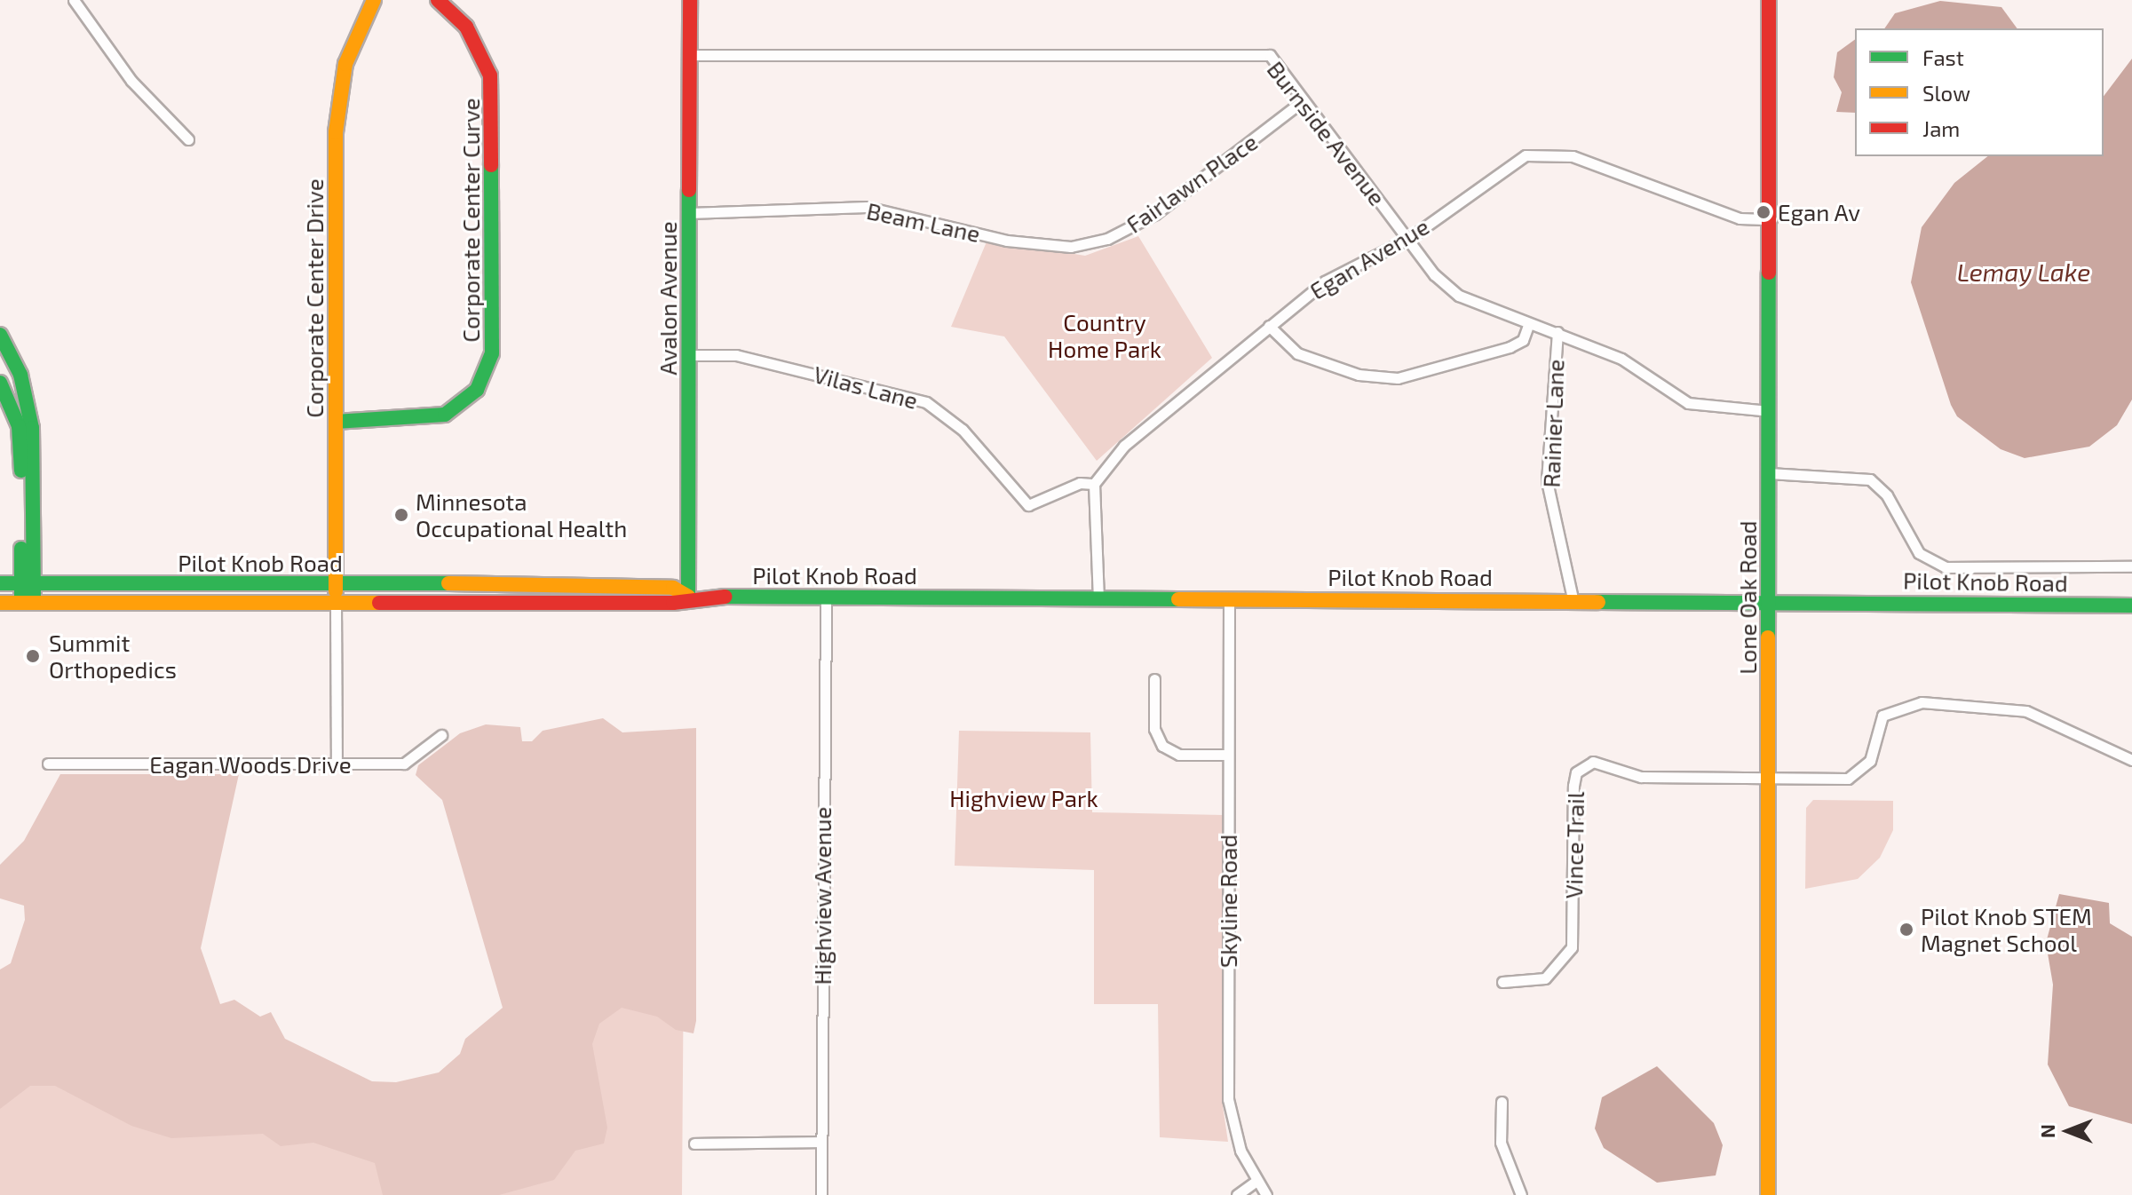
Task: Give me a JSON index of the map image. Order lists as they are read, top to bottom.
{
  "streets": {
    "main road": [
      "Corporate Center Curve",
      "Corporate Center Drive",
      "Avalon Avenue",
      "Pilot Knob Road",
      "Lone Oak Road"
    ],
    "street": [
      "Burnside Avenue",
      "Fairlawn Place",
      "Beam Lane",
      "Egan Avenue",
      "Vilas Lane",
      "Rainier Lane",
      "Eagan Woods Drive",
      "Vince Trail",
      "Highview Avenue",
      "Skyline Road"
    ]
  },
  "crossings": [
    ["Burnside Avenue", "Fairlawn Place"],
    ["Burnside Avenue", "Egan Avenue"],
    ["Burnside Avenue", "Avalon Avenue"],
    ["Burnside Avenue", "Rainier Lane"],
    ["Burnside Avenue", "Lone Oak Road"],
    ["Fairlawn Place", "Beam Lane"],
    ["Corporate Center Curve", "Corporate Center Drive"],
    ["Beam Lane", "Avalon Avenue"],
    ["Egan Avenue", "Vilas Lane"],
    ["Egan Avenue", "Lone Oak Road"],
    ["Corporate Center Drive", "Pilot Knob Road"],
    ["Avalon Avenue", "Vilas Lane"],
    ["Avalon Avenue", "Pilot Knob Road"],
    ["Rainier Lane", "Pilot Knob Road"],
    ["Pilot Knob Road", "Lone Oak Road"],
    ["Pilot Knob Road", "Highview Avenue"],
    ["Pilot Knob Road", "Skyline Road"],
    ["Lone Oak Road", "Vince Trail"]
  ],
  "water": ["Lemay Lake"],
  "parks": ["Country Home Park", "Highview Park"],
  "places": [
    "Egan Av",
    "Minnesota Occupational Health",
    "Summit Orthopedics",
    "Pilot Knob STEM Magnet School"
  ],
  "legend": ["Fast", "Slow", "Jam"],
  "north": "left"
}
